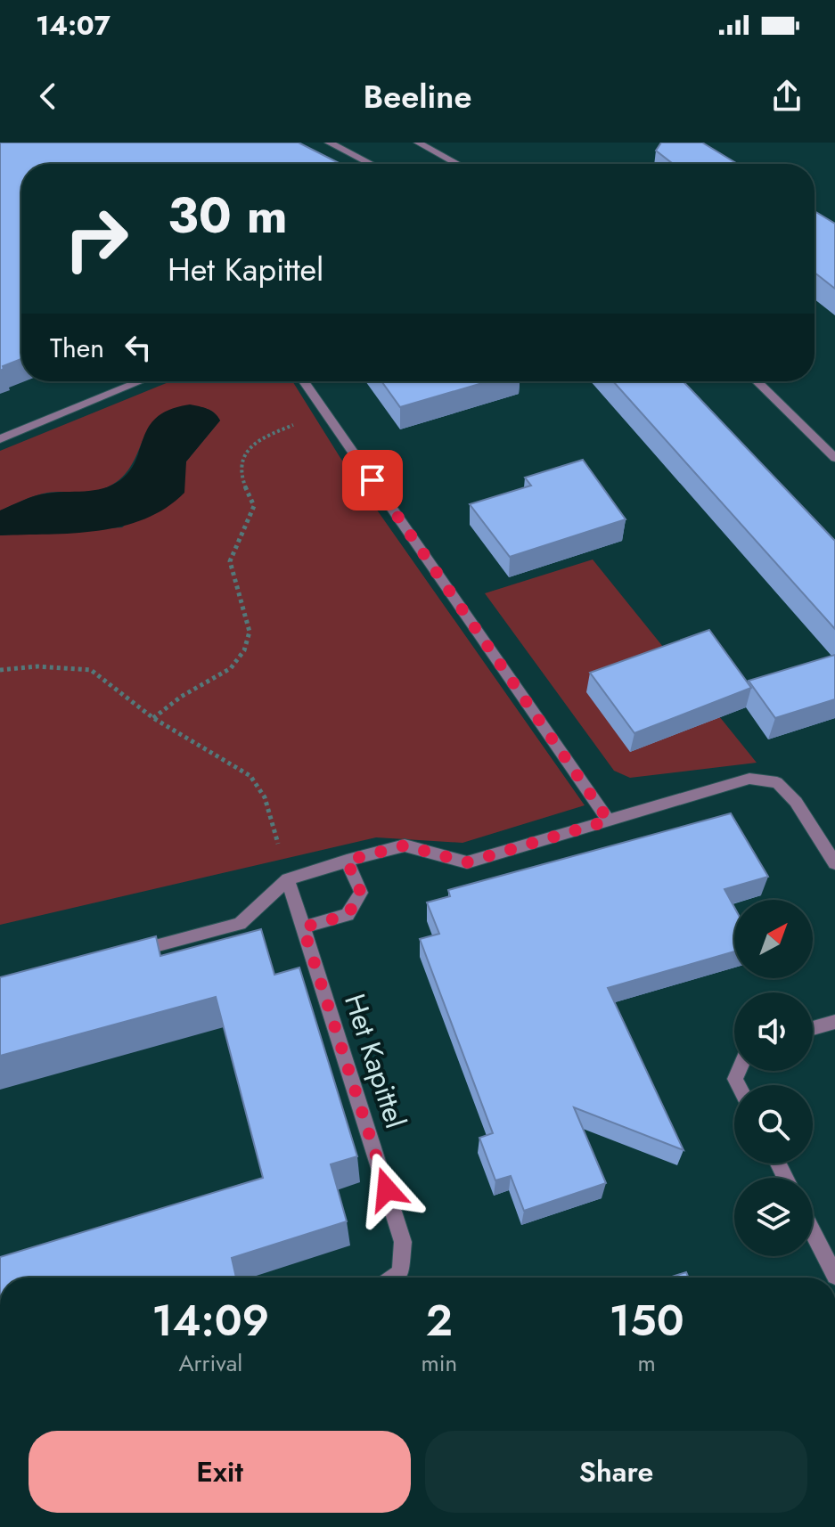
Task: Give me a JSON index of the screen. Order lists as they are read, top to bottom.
{
  "streets": {
    "street": ["Het Kapittel"]
  },
  "north": "top right",
  "page": {
    "status": "14:07",
    "header": "Beeline",
    "turn": ["30 m", "Het Kapittel"],
    "then": "Then",
    "eta": [
      "14:09",
      "Arrival",
      "2",
      "min",
      "150",
      "m"
    ],
    "buttons": ["Exit", "Share"]
  }
}
